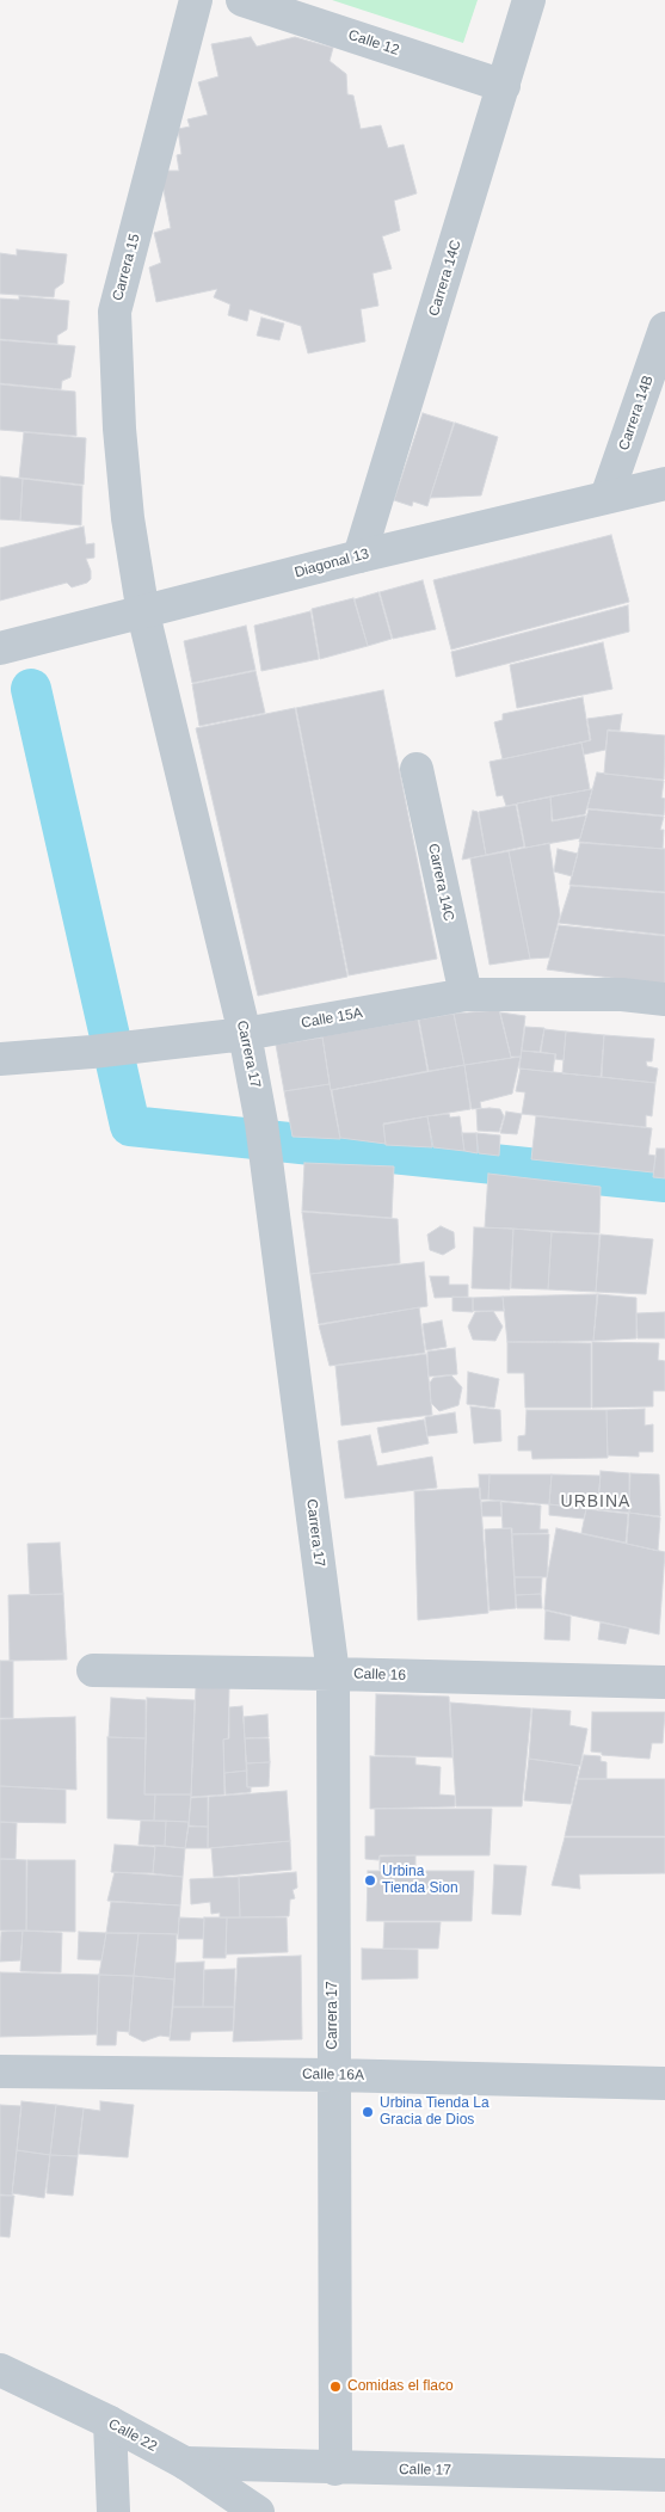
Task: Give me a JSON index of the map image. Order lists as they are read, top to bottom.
{
  "streets": {
    "street": [
      "Calle 12",
      "Carrera 15",
      "Carrera 14C",
      "Carrera 14B",
      "Diagonal 13",
      "Calle 15A",
      "Carrera 17",
      "Calle 16",
      "Calle 16A",
      "Calle 22",
      "Calle 17"
    ]
  },
  "crossings": [
    ["Calle 12", "Carrera 14C"],
    ["Carrera 15", "Diagonal 13"],
    ["Carrera 15", "Carrera 17"],
    ["Carrera 14C", "Diagonal 13"],
    ["Carrera 14C", "Calle 15A"],
    ["Carrera 14B", "Diagonal 13"],
    ["Diagonal 13", "Carrera 17"],
    ["Calle 15A", "Carrera 17"],
    ["Carrera 17", "Calle 16"],
    ["Carrera 17", "Calle 16A"],
    ["Carrera 17", "Calle 17"],
    ["Calle 22", "Calle 17"]
  ],
  "districts": ["URBINA"],
  "places": ["Urbina Tienda Sion", "Urbina Tienda La Gracia de Dios", "Comidas el flaco"]
}
